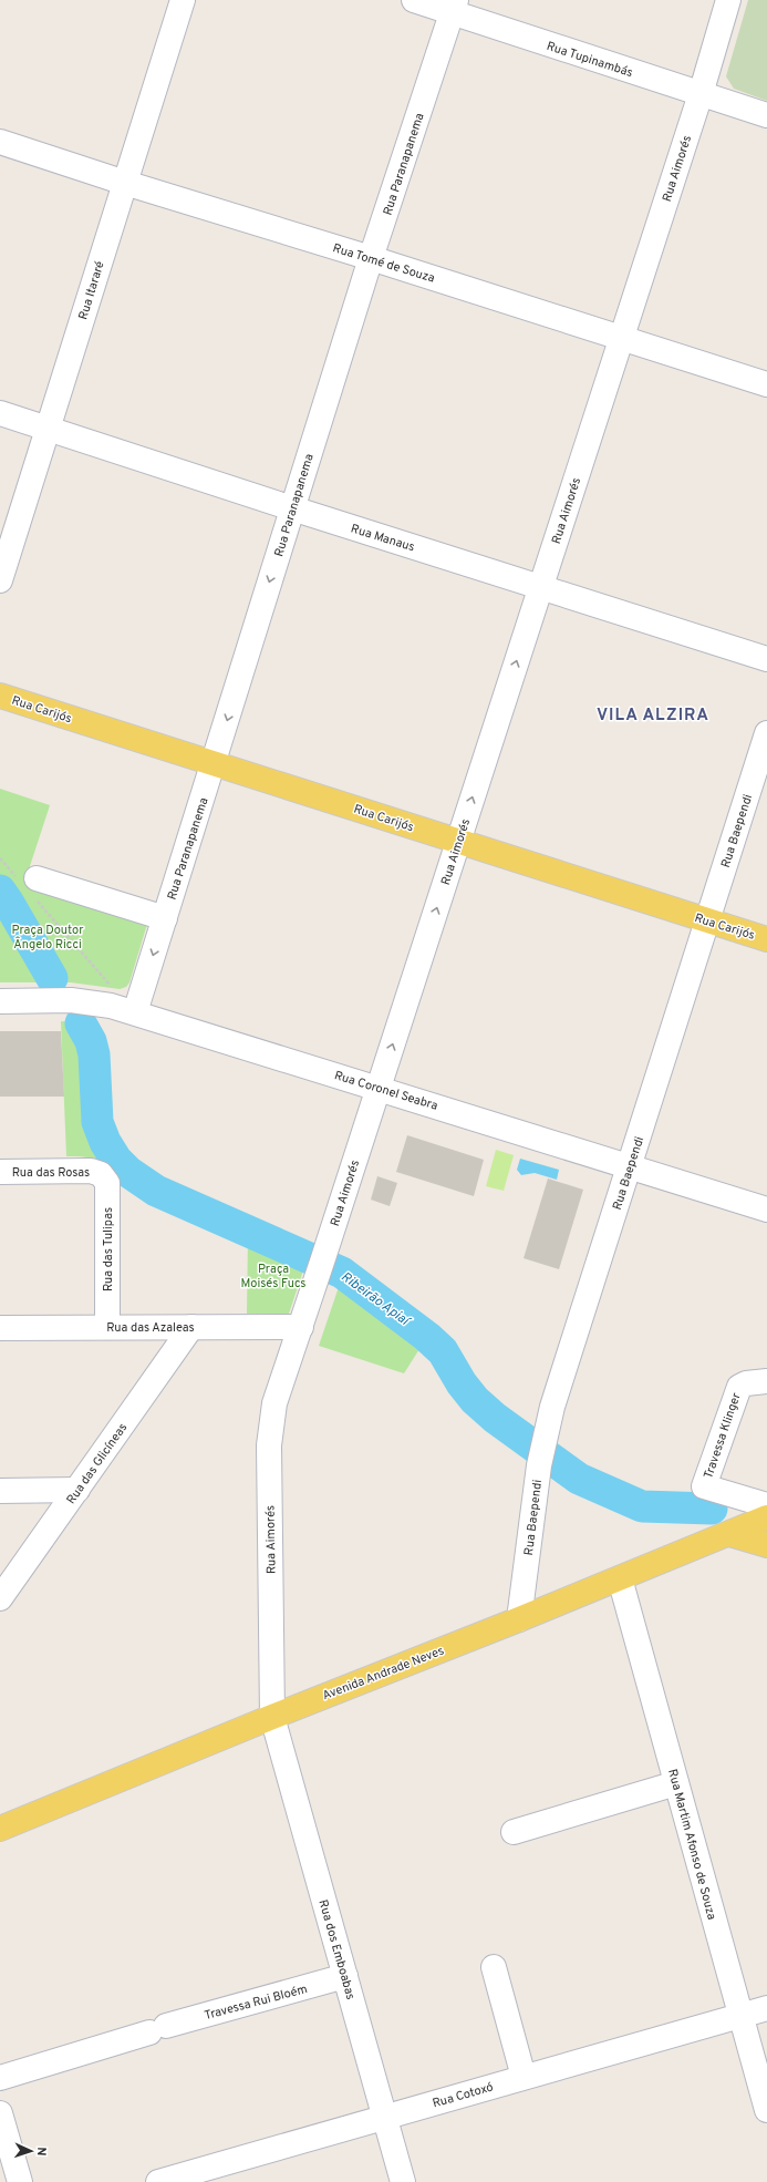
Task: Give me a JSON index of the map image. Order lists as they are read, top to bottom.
{
  "streets": {
    "main road": ["Rua Carijós", "Avenida Andrade Neves"],
    "street": [
      "Rua Tupinambás",
      "Rua Paranapanema",
      "Rua Aimorés",
      "Rua Tomé de Souza",
      "Rua Itararé",
      "Rua Manaus",
      "Rua Baependi",
      "Rua Coronel Seabra",
      "Rua das Rosas",
      "Rua das Tulipas",
      "Rua das Azaleas",
      "Travessa Klinger",
      "Rua das Glicíneas",
      "Rua Martim Afonso de Souza",
      "Rua dos Emboabas",
      "Travessa Rui Bloém",
      "Rua Cotoxó"
    ]
  },
  "crossings": [
    ["Rua Tupinambás", "Rua Paranapanema"],
    ["Rua Tupinambás", "Rua Aimorés"],
    ["Rua Paranapanema", "Rua Tomé de Souza"],
    ["Rua Paranapanema", "Rua Manaus"],
    ["Rua Paranapanema", "Rua Carijós"],
    ["Rua Paranapanema", "Rua Coronel Seabra"],
    ["Rua Aimorés", "Rua Tomé de Souza"],
    ["Rua Aimorés", "Rua Manaus"],
    ["Rua Aimorés", "Rua Carijós"],
    ["Rua Aimorés", "Rua Coronel Seabra"],
    ["Rua Aimorés", "Rua das Azaleas"],
    ["Rua Aimorés", "Avenida Andrade Neves"],
    ["Rua Aimorés", "Rua dos Emboabas"],
    ["Rua Tomé de Souza", "Rua Itararé"],
    ["Rua Itararé", "Rua Manaus"],
    ["Rua Carijós", "Rua Baependi"],
    ["Rua Baependi", "Rua Coronel Seabra"],
    ["Rua Baependi", "Avenida Andrade Neves"],
    ["Rua das Rosas", "Rua das Tulipas"],
    ["Rua das Tulipas", "Rua das Azaleas"],
    ["Rua das Azaleas", "Rua das Glicíneas"],
    ["Avenida Andrade Neves", "Rua Martim Afonso de Souza"],
    ["Avenida Andrade Neves", "Rua dos Emboabas"],
    ["Rua Martim Afonso de Souza", "Rua Cotoxó"],
    ["Rua dos Emboabas", "Travessa Rui Bloém"],
    ["Rua dos Emboabas", "Rua Cotoxó"]
  ],
  "districts": ["VILA ALZIRA"],
  "water": ["Ribeirão Apiaí"],
  "parks": ["Praça Doutor Ângelo Ricci", "Praça Moisés Fucs"],
  "north": "right"
}
